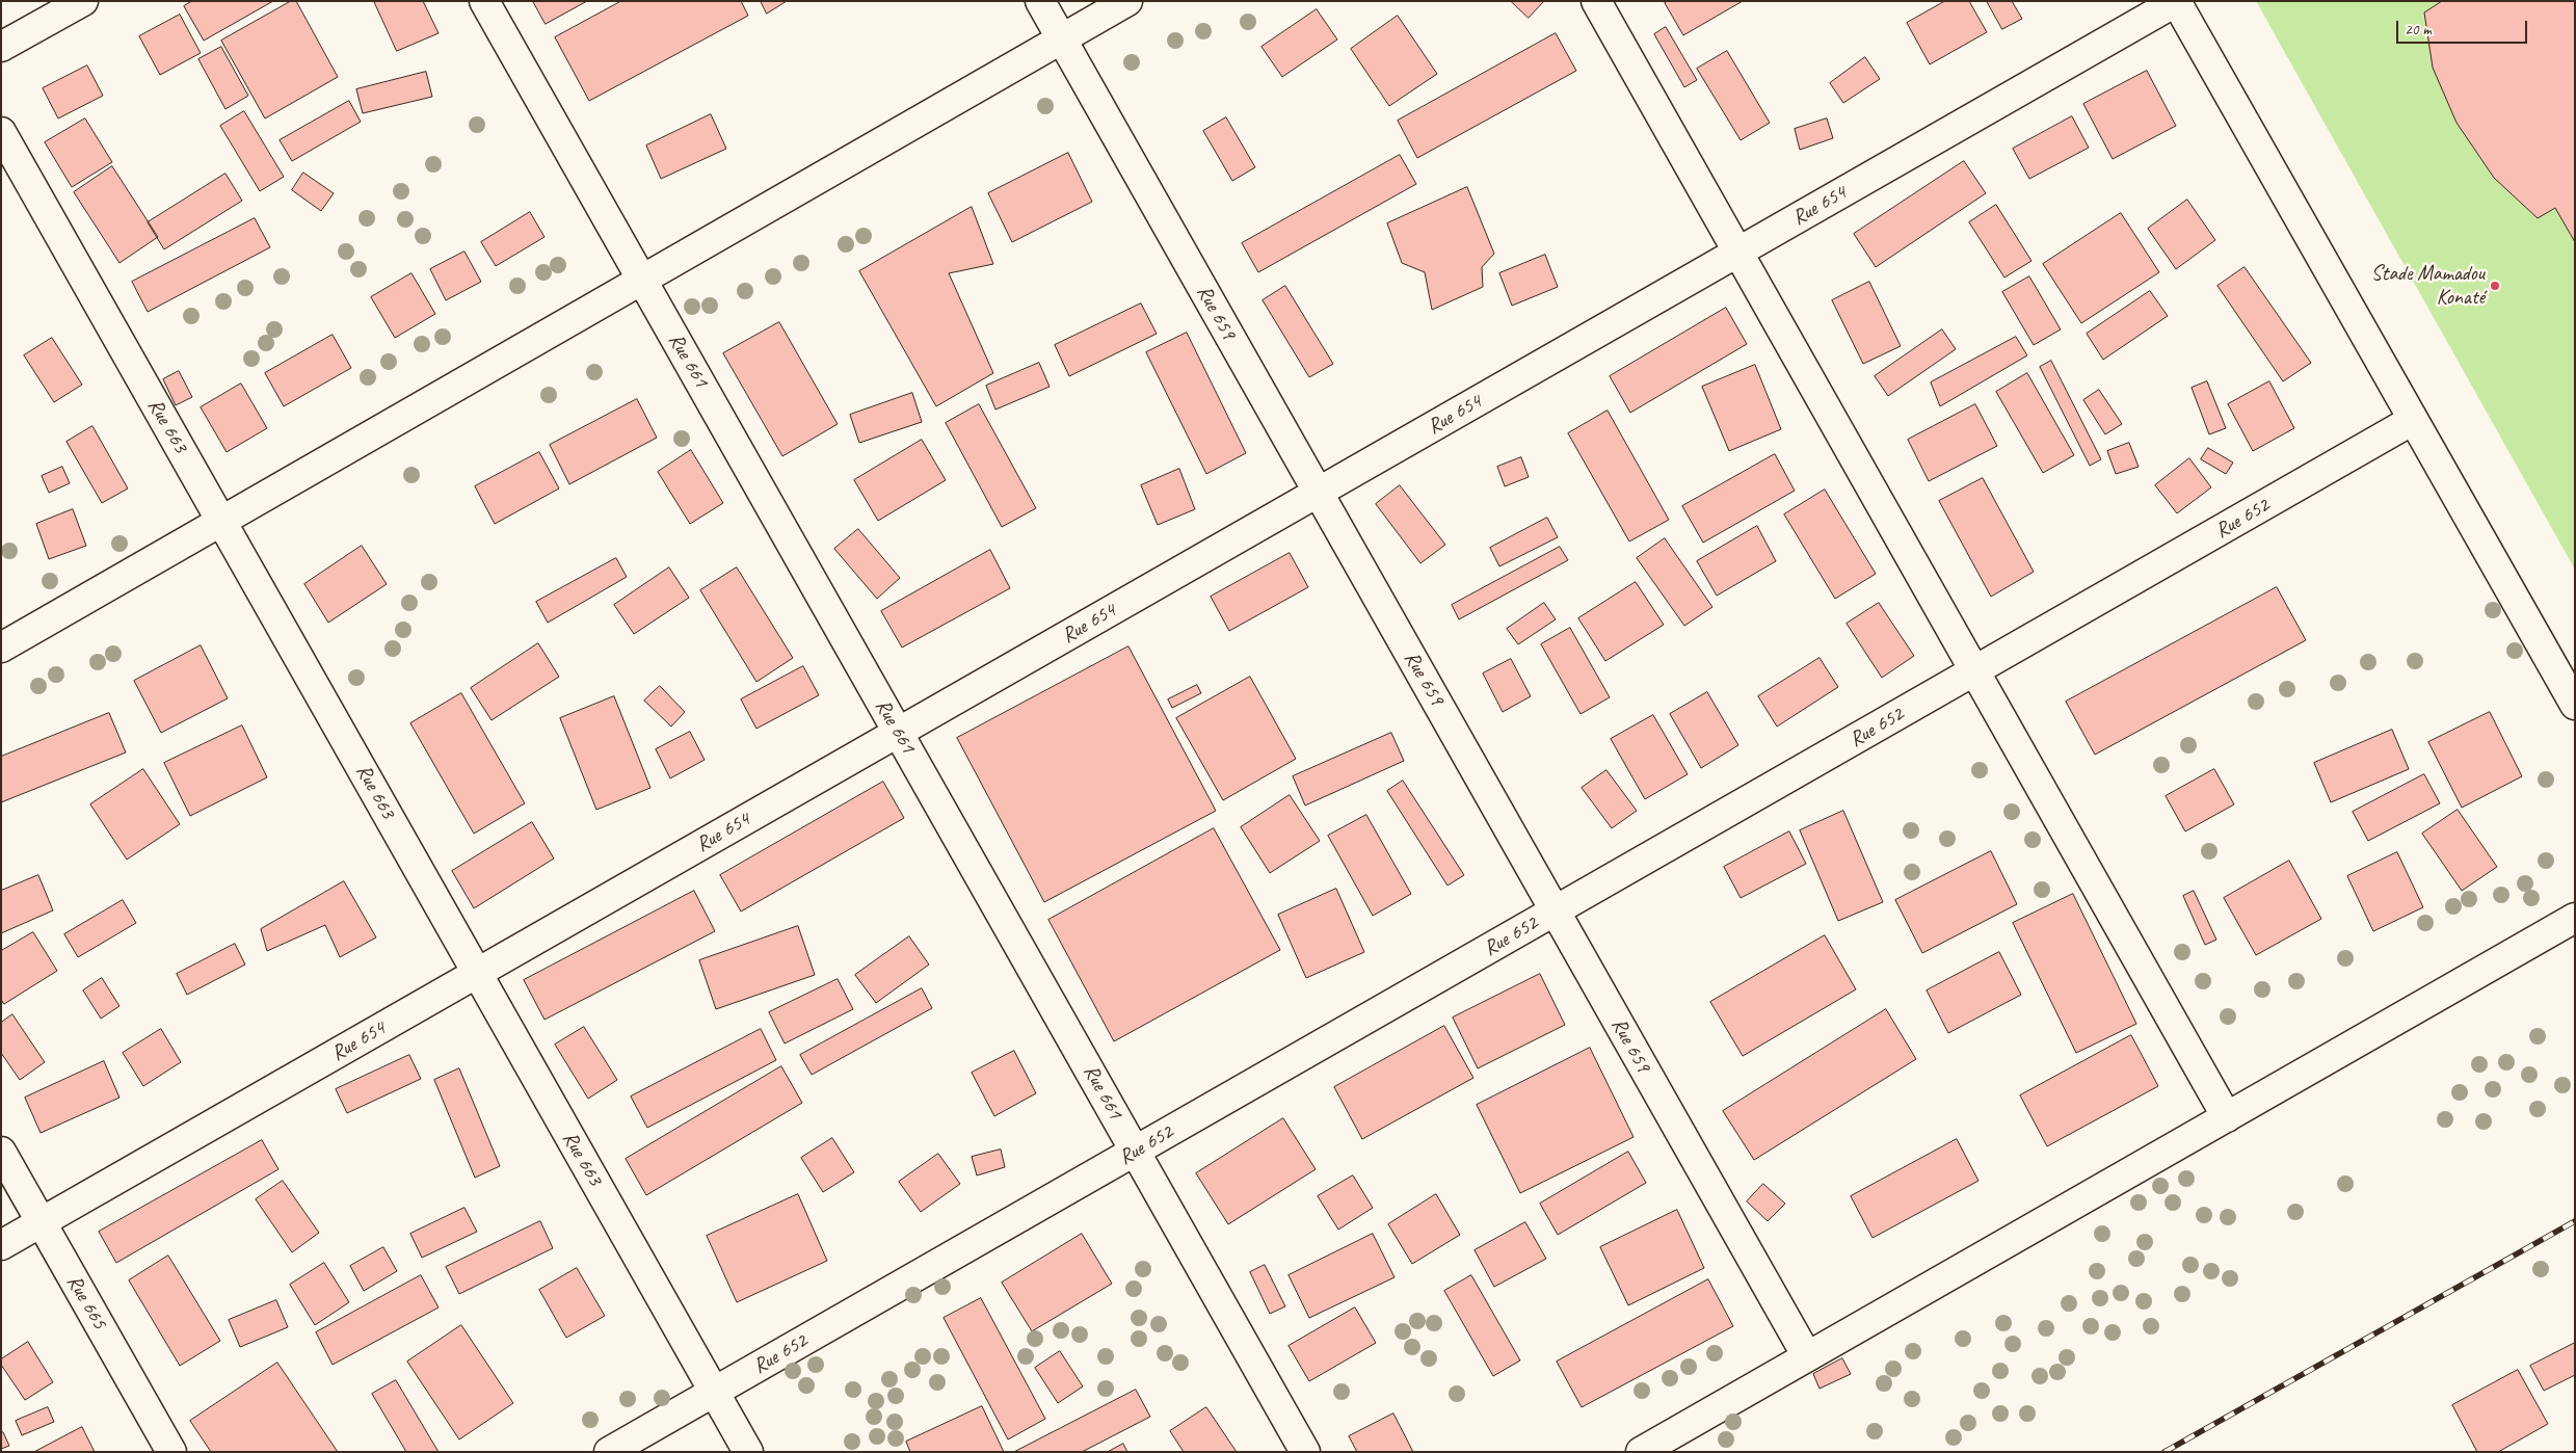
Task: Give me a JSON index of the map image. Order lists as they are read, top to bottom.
{
  "streets": {
    "street": [
      "Rue 654",
      "Rue 659",
      "Rue 661",
      "Rue 663",
      "Rue 652",
      "Rue 665"
    ]
  },
  "crossings": [
    ["Rue 654", "Rue 659"],
    ["Rue 654", "Rue 661"],
    ["Rue 654", "Rue 663"],
    ["Rue 654", "Rue 665"],
    ["Rue 659", "Rue 652"],
    ["Rue 661", "Rue 652"],
    ["Rue 663", "Rue 652"]
  ],
  "places": ["Stade Mamadou Konaté"],
  "scale_bar": "20 m"
}
